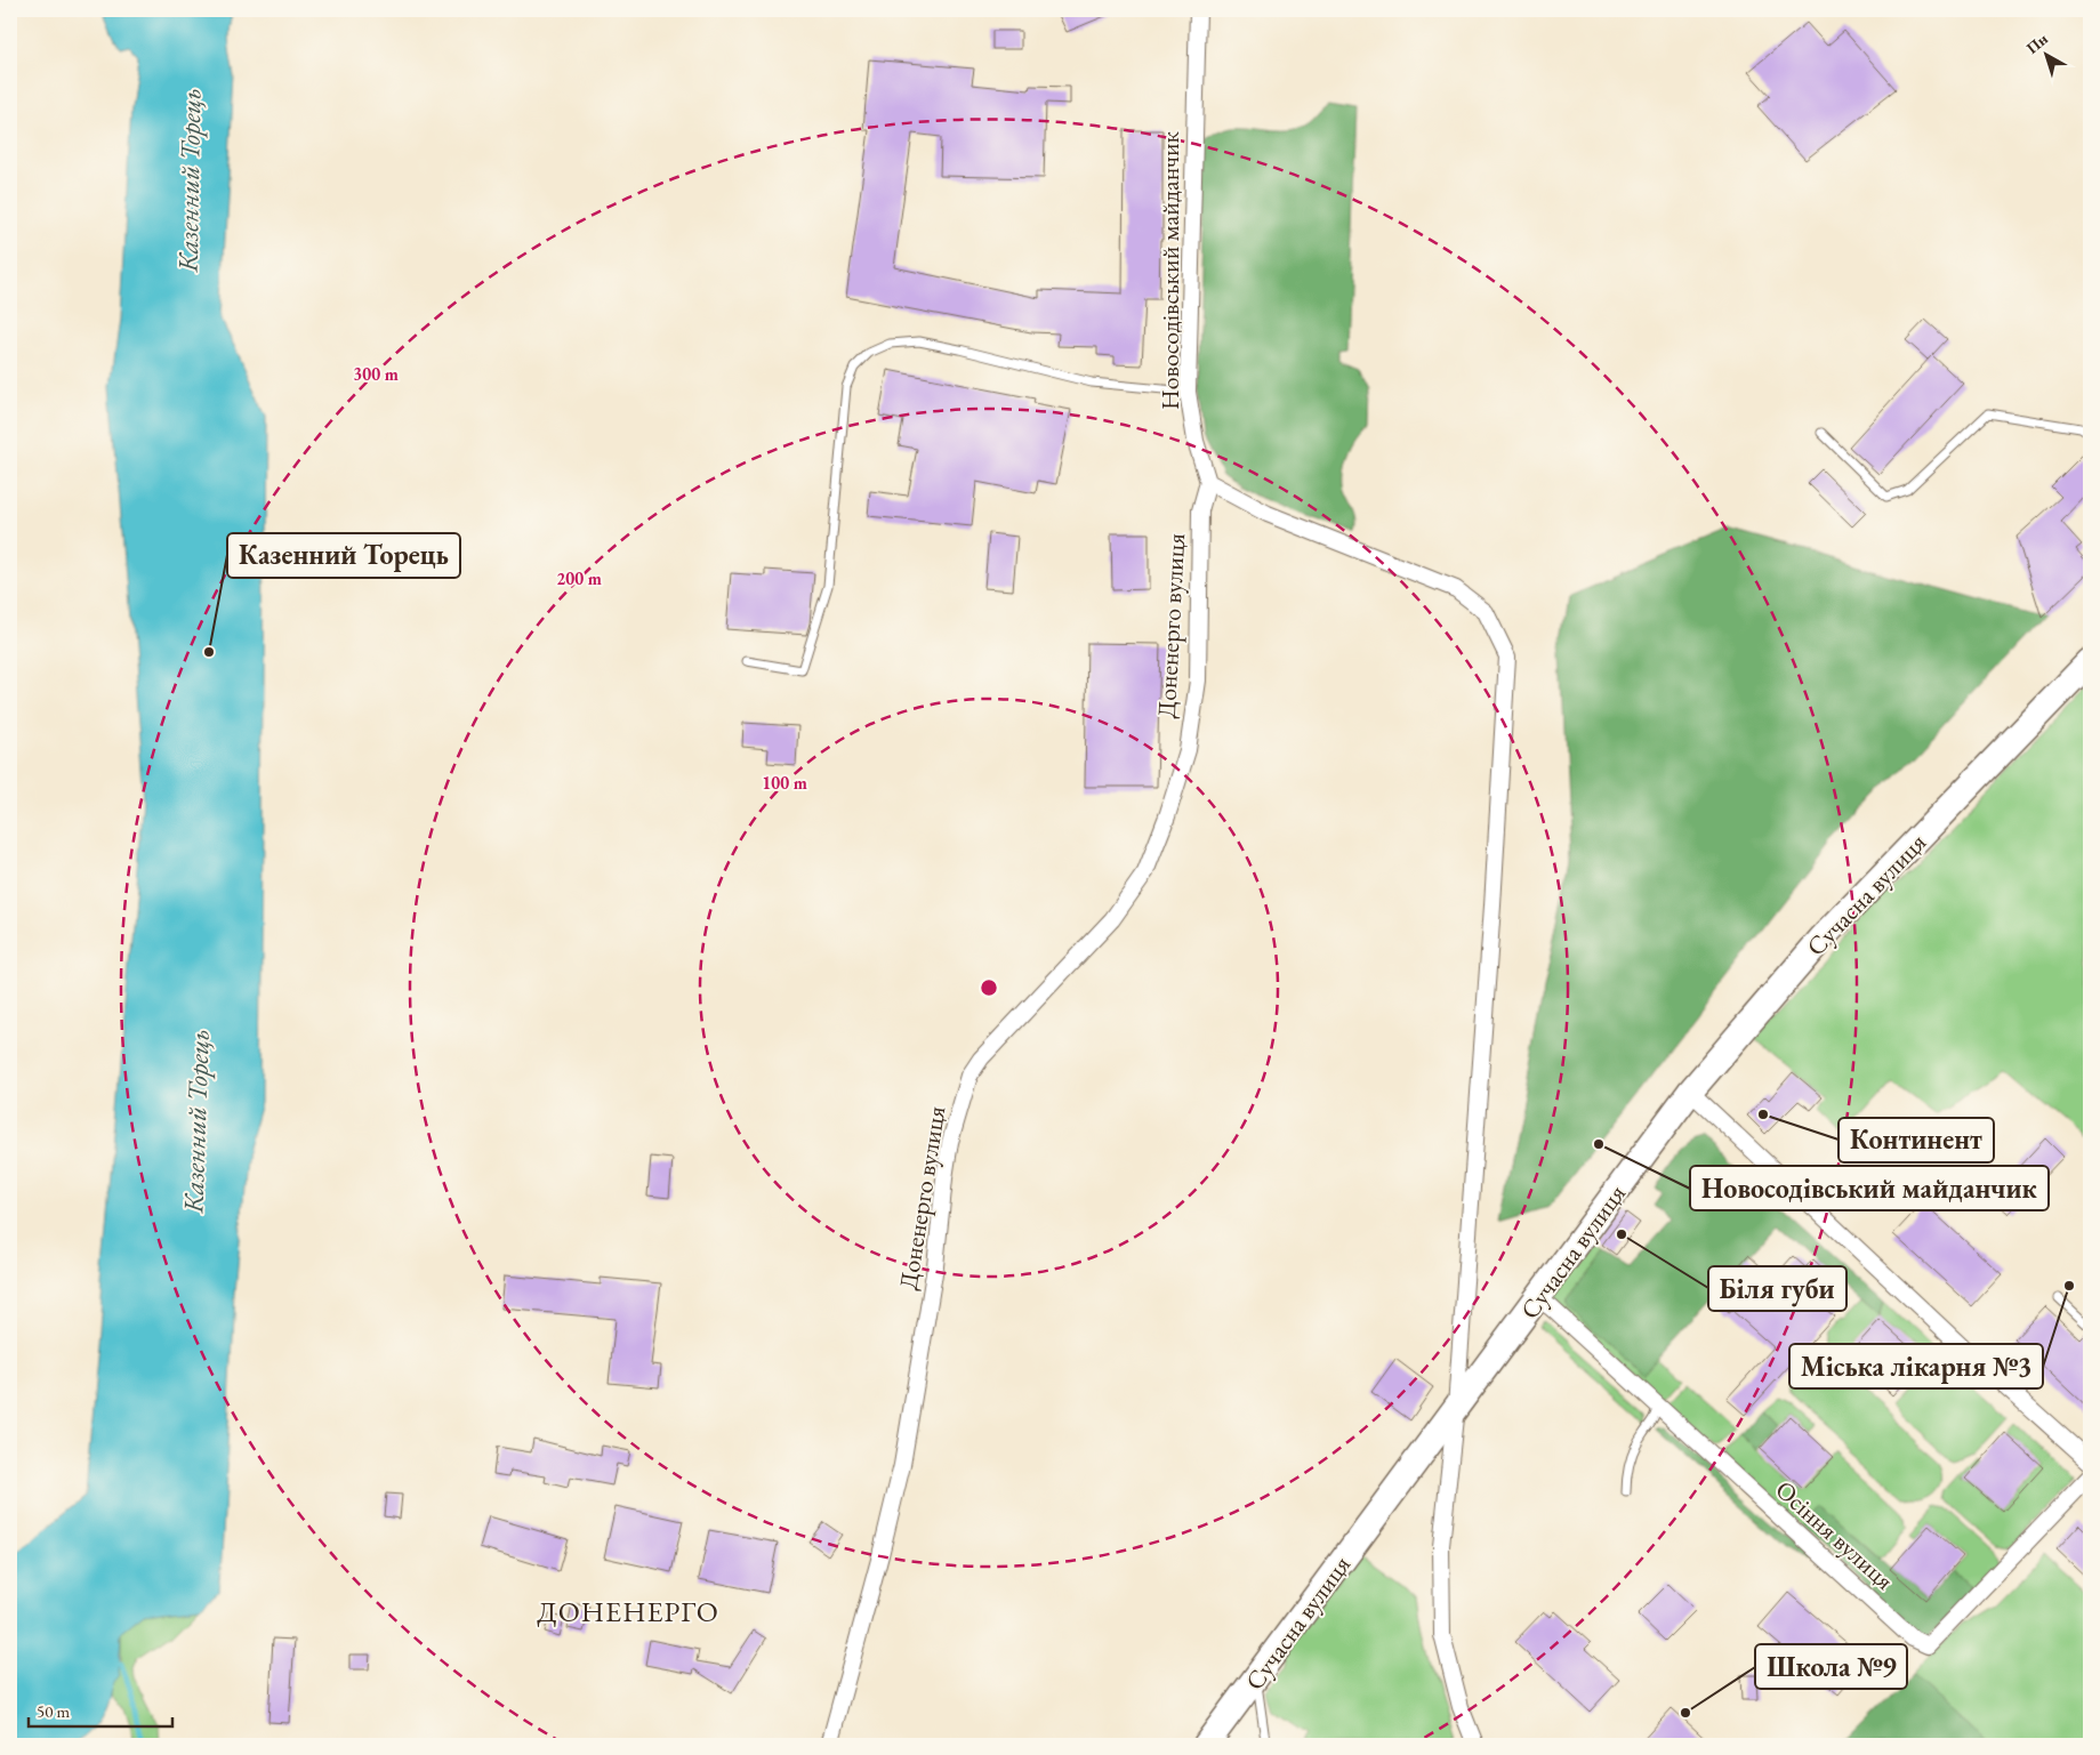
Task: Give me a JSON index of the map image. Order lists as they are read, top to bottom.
{
  "streets": {
    "main road": ["Сучасна вулиця"],
    "street": ["Новосодівський майданчик", "Доненерго вулиця", "Осіння вулиця"]
  },
  "crossings": [
    ["Новосодівський майданчик", "Доненерго вулиця"],
    ["Сучасна вулиця", "Осіння вулиця"]
  ],
  "districts": ["ДОНЕНЕРГО"],
  "water": ["Казенний Торець"],
  "places": [
    "Казенний Торець",
    "Континент",
    "Новосодівський майданчик",
    "Біля губи",
    "Міська лікарня №3",
    "Школа №9"
  ],
  "scale_bar": "50 m",
  "north": "top left",
  "rings": ["300 m", "200 m", "100 m"]
}
